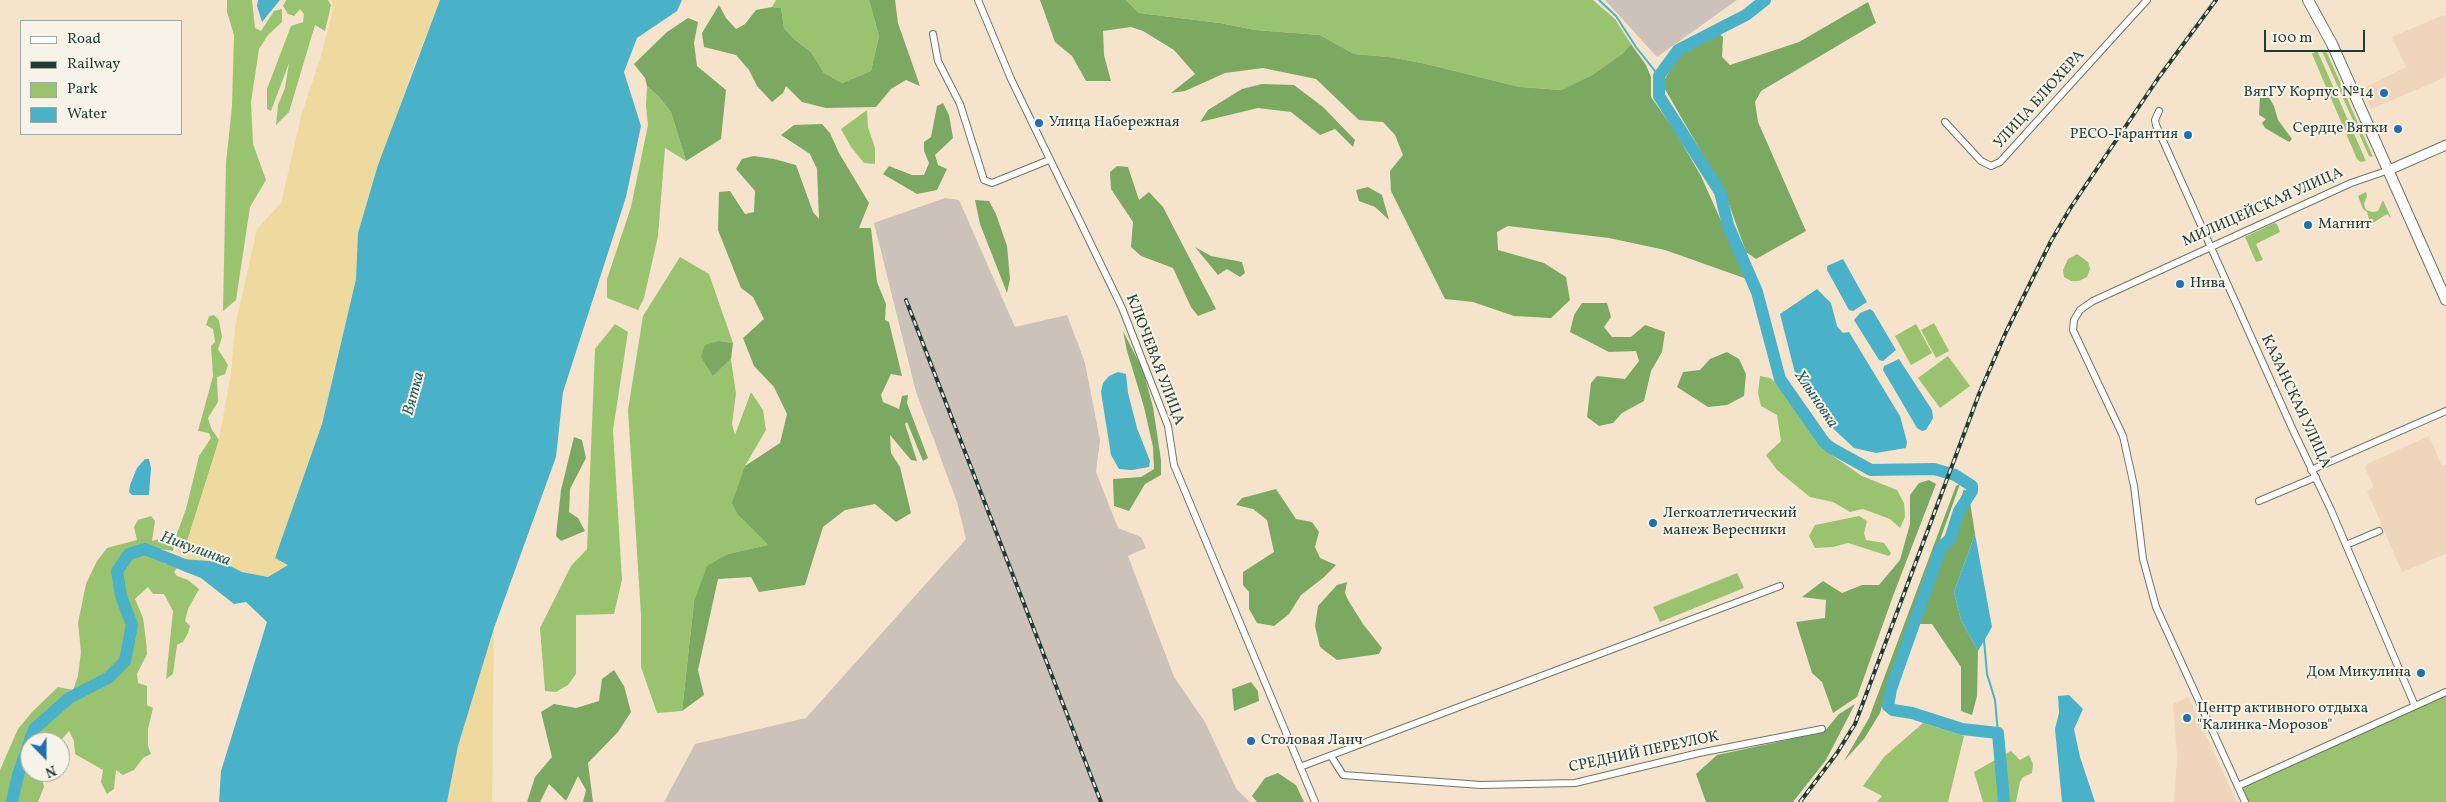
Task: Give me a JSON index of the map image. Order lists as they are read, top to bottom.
{
  "streets": {
    "street": [
      "УЛИЦА БЛЮХЕРА",
      "МИЛИЦЕЙСКАЯ УЛИЦА",
      "КЛЮЧЕВАЯ УЛИЦА",
      "КАЗАНСКАЯ УЛИЦА",
      "СРЕДНИЙ ПЕРЕУЛОК"
    ]
  },
  "crossings": [
    ["МИЛИЦЕЙСКАЯ УЛИЦА", "КАЗАНСКАЯ УЛИЦА"]
  ],
  "water": ["Вятка", "Хлыновка", "Никулинка"],
  "places": [
    "ВятГУ Корпус №14",
    "Улица Набережная",
    "Сердце Вятки",
    "РЕСО-Гарантия",
    "Магнит",
    "Нива",
    "Легкоатлетический манеж Вересники",
    "Дом Микулина",
    "Центр активного отдыха \"Калинка-Морозов\"",
    "Столовая Ланч"
  ],
  "legend": [
    "Road",
    "Railway",
    "Park",
    "Water"
  ],
  "scale_bar": "100 m",
  "north": "bottom"
}
